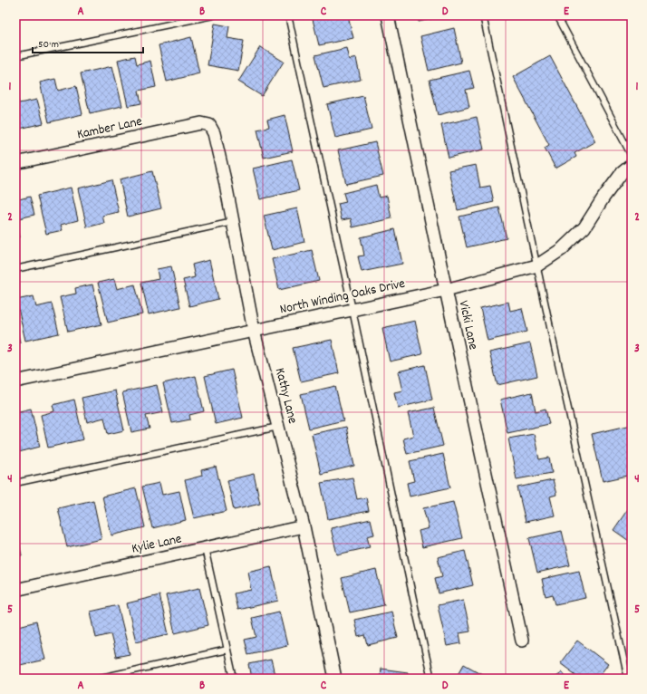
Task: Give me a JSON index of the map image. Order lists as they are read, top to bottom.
{
  "streets": {
    "street": [
      "Kamber Lane",
      "North Winding Oaks Drive",
      "Vicki Lane",
      "Kathy Lane",
      "Kylie Lane"
    ]
  },
  "crossings": [
    ["Kamber Lane", "Kathy Lane"],
    ["North Winding Oaks Drive", "Vicki Lane"],
    ["North Winding Oaks Drive", "Kathy Lane"],
    ["Kathy Lane", "Kylie Lane"]
  ],
  "scale_bar": "50 m",
  "grid": {
    "columns": [
      "A",
      "B",
      "C",
      "D",
      "E"
    ],
    "rows": [
      "1",
      "2",
      "3",
      "4",
      "5"
    ]
  }
}
